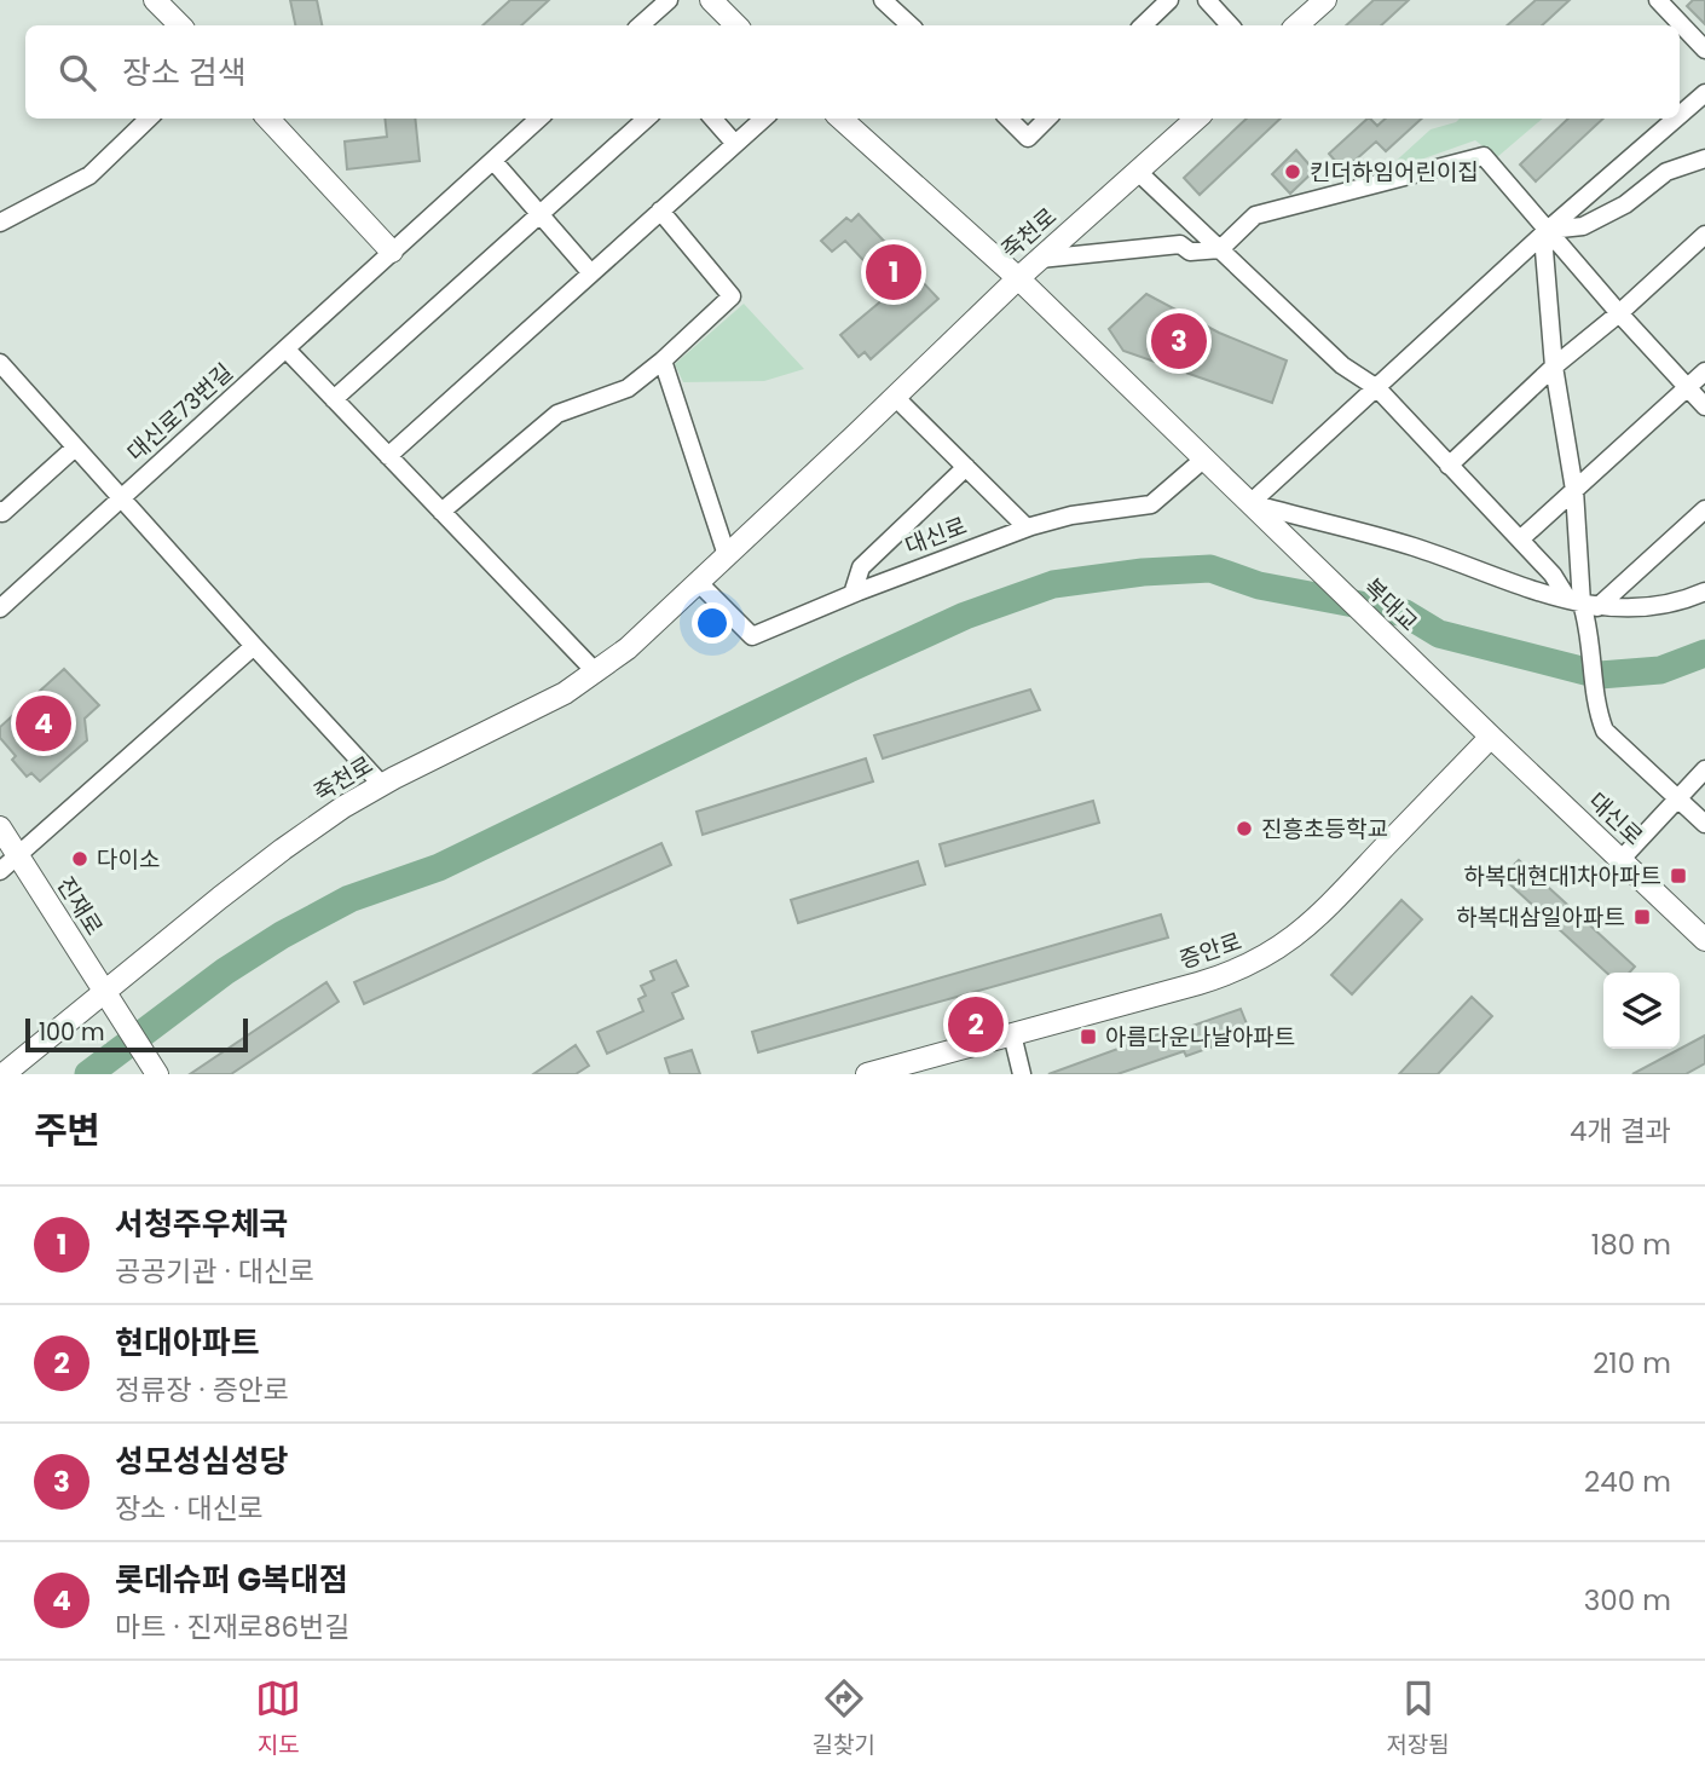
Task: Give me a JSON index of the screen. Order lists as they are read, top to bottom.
{
  "streets": {
    "street": [
      "죽천로",
      "대신로73번길",
      "대신로",
      "복대교",
      "진재로",
      "증안로"
    ]
  },
  "crossings": [
    ["죽천로", "대신로"],
    ["죽천로", "진재로"],
    ["대신로", "복대교"],
    ["대신로", "증안로"],
    ["복대교", "증안로"]
  ],
  "places": {
    "other": ["킨더하임어린이집", "진흥초등학교", "다이소"],
    "transit": ["하복대현대1차아파트", "하복대삼일아파트", "아름다운나날아파트"]
  },
  "scale_bar": "100 m",
  "page": {
    "search": "장소 검색",
    "pins": [
      "1",
      "3",
      "4",
      "2"
    ],
    "scale": "100 m",
    "heading": ["주변", "4개 결과"],
    "list": [
      {
        "mark": "1",
        "name": "서청주우체국",
        "note": "공공기관 · 대신로",
        "value": "180 m"
      },
      {
        "mark": "2",
        "name": "현대아파트",
        "note": "정류장 · 증안로",
        "value": "210 m"
      },
      {
        "mark": "3",
        "name": "성모성심성당",
        "note": "장소 · 대신로",
        "value": "240 m"
      },
      {
        "mark": "4",
        "name": "롯데슈퍼 G복대점",
        "note": "마트 · 진재로86번길",
        "value": "300 m"
      }
    ],
    "nav": ["지도", "길찾기", "저장됨"]
  }
}
